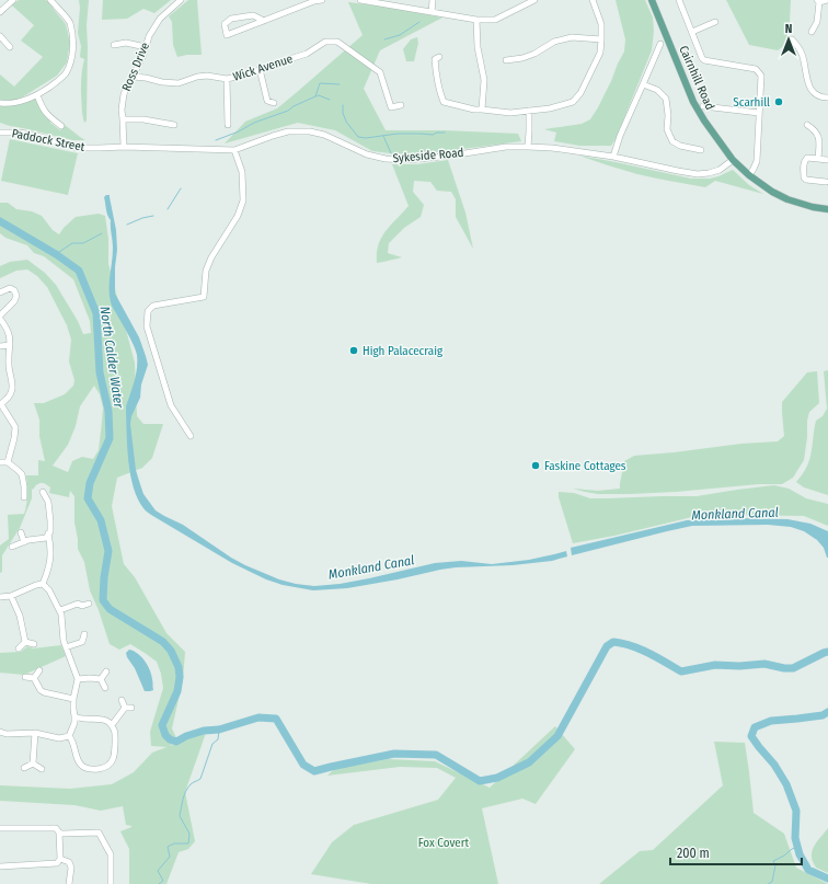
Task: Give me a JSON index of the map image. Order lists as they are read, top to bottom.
{
  "streets": {
    "main road": ["Cairnhill Road"],
    "street": [
      "Ross Drive",
      "Wick Avenue",
      "Paddock Street",
      "Sykeside Road"
    ]
  },
  "crossings": [
    ["Ross Drive", "Wick Avenue"],
    ["Ross Drive", "Sykeside Road"],
    ["Cairnhill Road", "Sykeside Road"],
    ["Paddock Street", "Sykeside Road"]
  ],
  "water": ["North Calder Water", "Monkland Canal"],
  "parks": ["Fox Covert"],
  "places": ["Scarhill", "High Palacecraig", "Faskine Cottages"],
  "scale_bar": "200 m",
  "north": "top"
}
